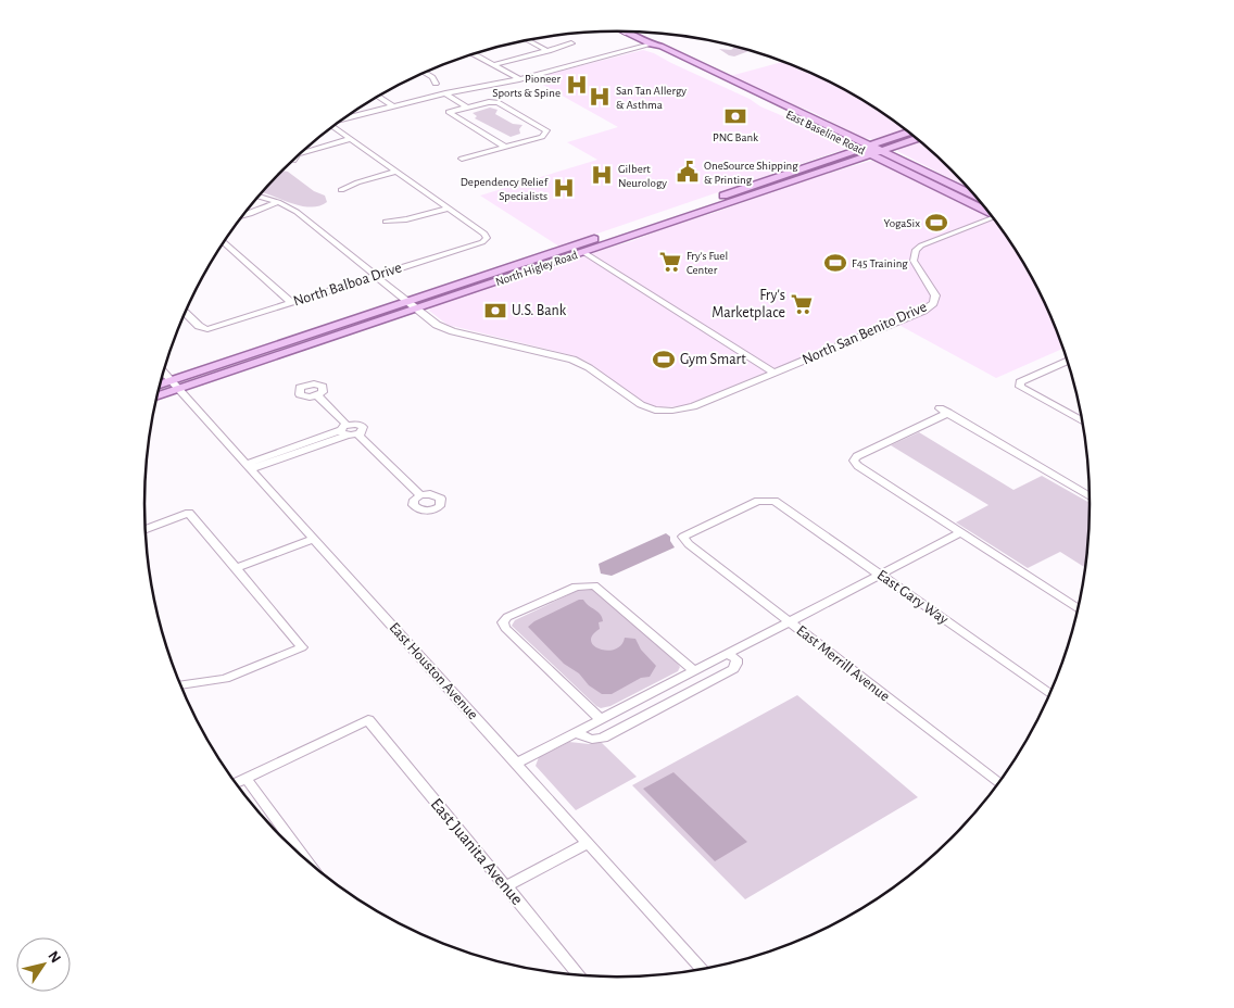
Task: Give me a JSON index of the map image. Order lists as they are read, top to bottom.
{
  "streets": {
    "main road": ["East Baseline Road", "North Higley Road"],
    "street": [
      "North Balboa Drive",
      "North San Benito Drive",
      "East Gary Way",
      "East Merrill Avenue",
      "East Houston Avenue",
      "East Juanita Avenue"
    ]
  },
  "crossings": [
    ["East Baseline Road", "North Higley Road"],
    ["North Higley Road", "North San Benito Drive"],
    ["North Higley Road", "East Houston Avenue"],
    ["East Gary Way", "East Merrill Avenue"]
  ],
  "places": {
    "hospital": [
      "Pioneer Sports & Spine",
      "San Tan Allergy & Asthma",
      "Gilbert Neurology",
      "Dependency Relief Specialists"
    ],
    "bank": ["PNC Bank", "U.S. Bank"],
    "public building": ["OneSource Shipping & Printing"],
    "sports": ["YogaSix", "F45 Training", "Gym Smart"],
    "supermarket": ["Fry's Fuel Center", "Fry's Marketplace"]
  },
  "north": "top right"
}
